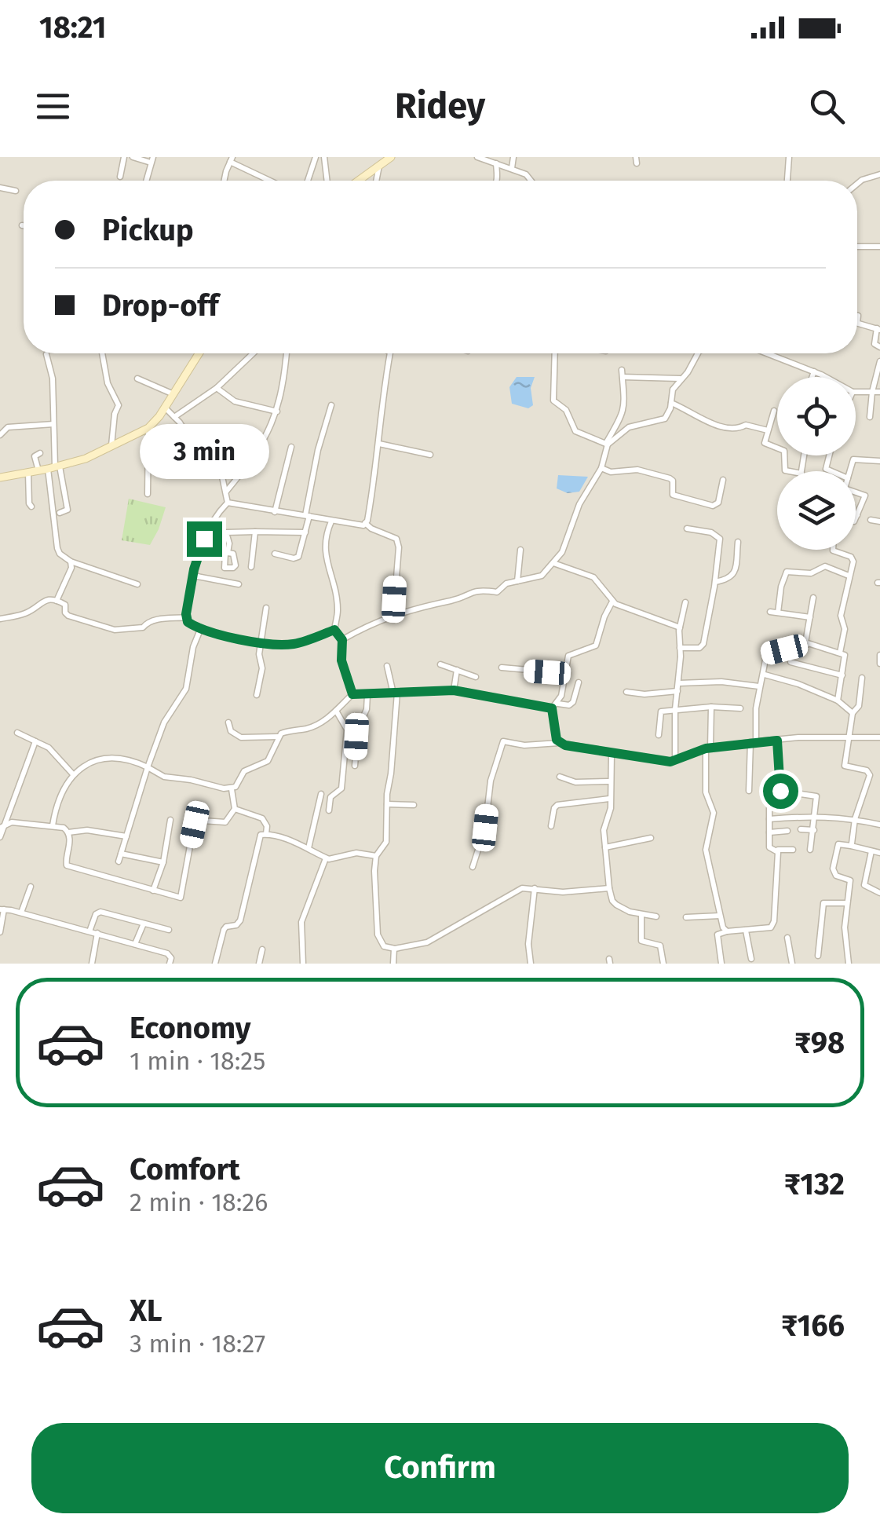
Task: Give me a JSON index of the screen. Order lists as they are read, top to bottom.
{
  "page": {
    "status": "18:21",
    "header": "Ridey",
    "banner": ["Pickup", "Drop-off"],
    "bubble": "3 min",
    "list": [
      {
        "name": "Economy",
        "note": "1 min · 18:25",
        "value": "₹98"
      },
      {
        "name": "Comfort",
        "note": "2 min · 18:26",
        "value": "₹132"
      },
      {
        "name": "XL",
        "note": "3 min · 18:27",
        "value": "₹166"
      }
    ],
    "buttons": "Confirm"
  }
}
